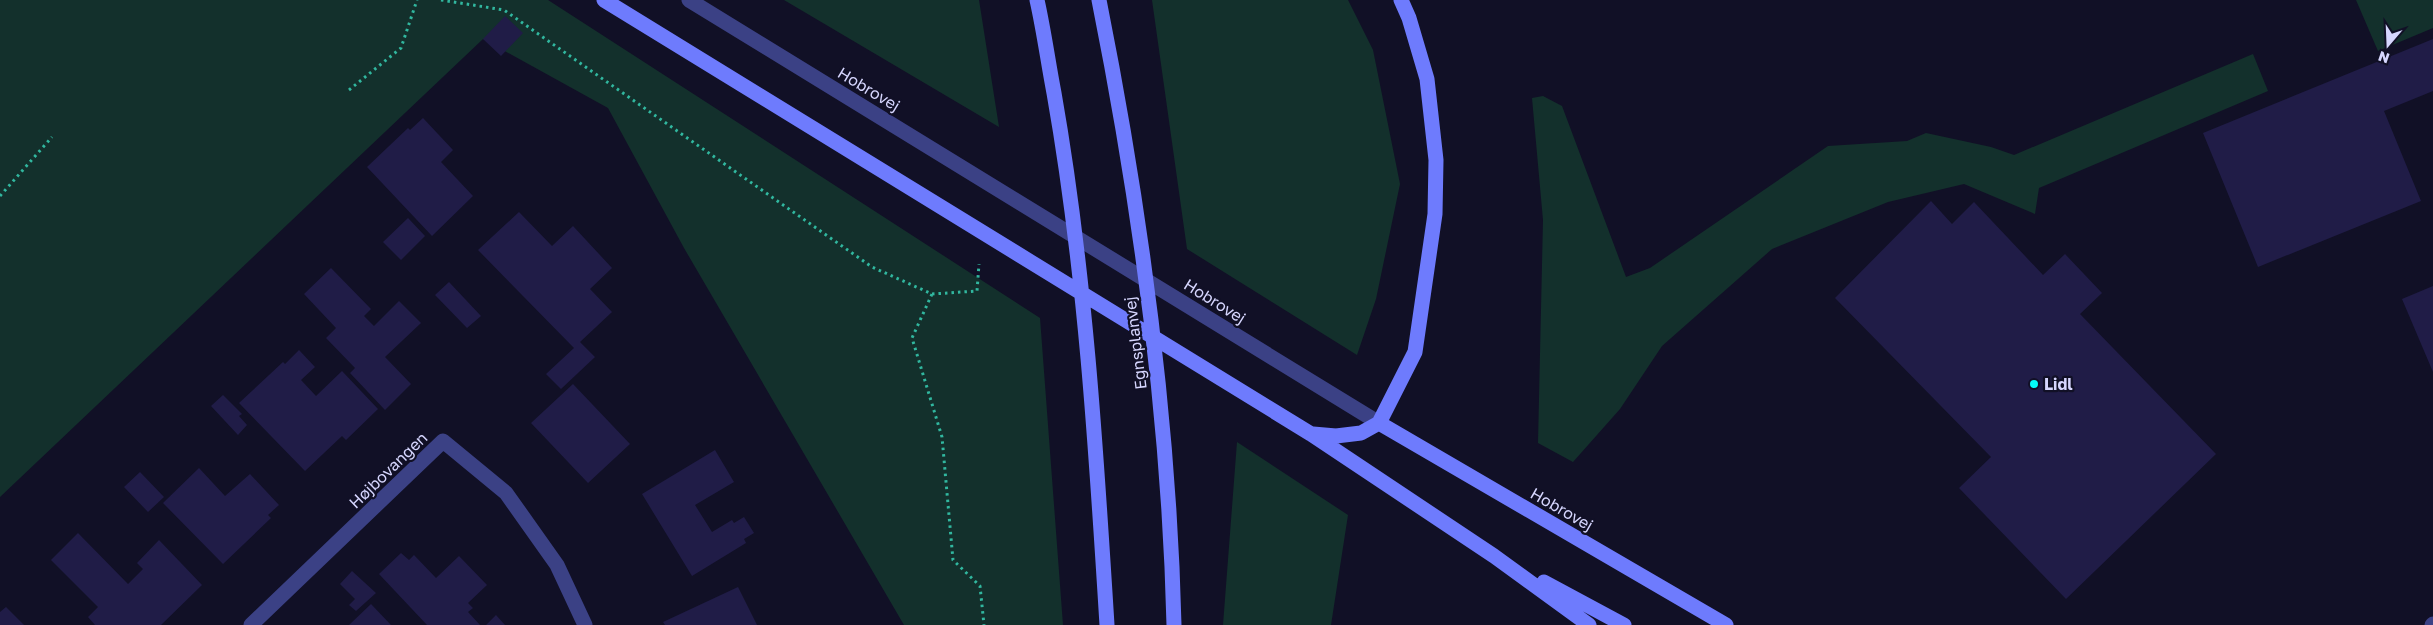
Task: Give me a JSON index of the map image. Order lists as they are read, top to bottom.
{
  "streets": {
    "main road": ["Hobrovej", "Egnsplanvej"],
    "street": ["Højbovangen"]
  },
  "places": ["Lidl"],
  "north": "bottom"
}
